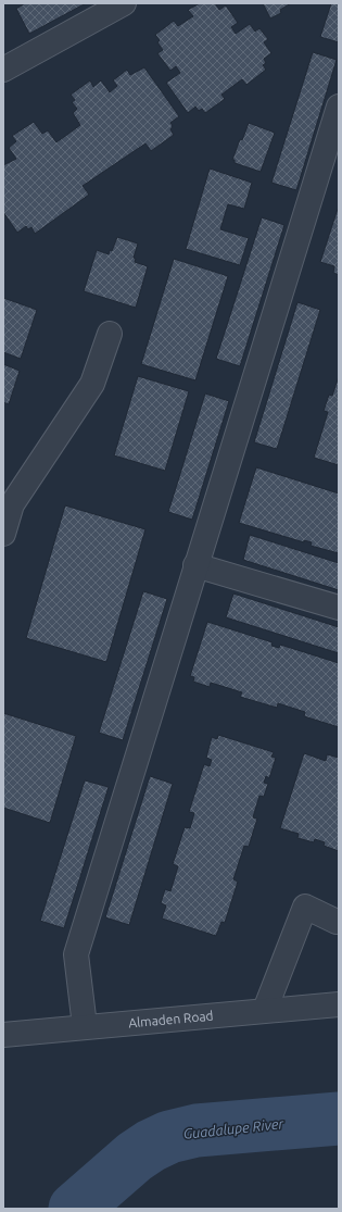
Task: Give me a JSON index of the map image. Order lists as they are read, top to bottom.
{
  "streets": {
    "street": ["Almaden Road"]
  },
  "water": ["Guadalupe River"]
}
